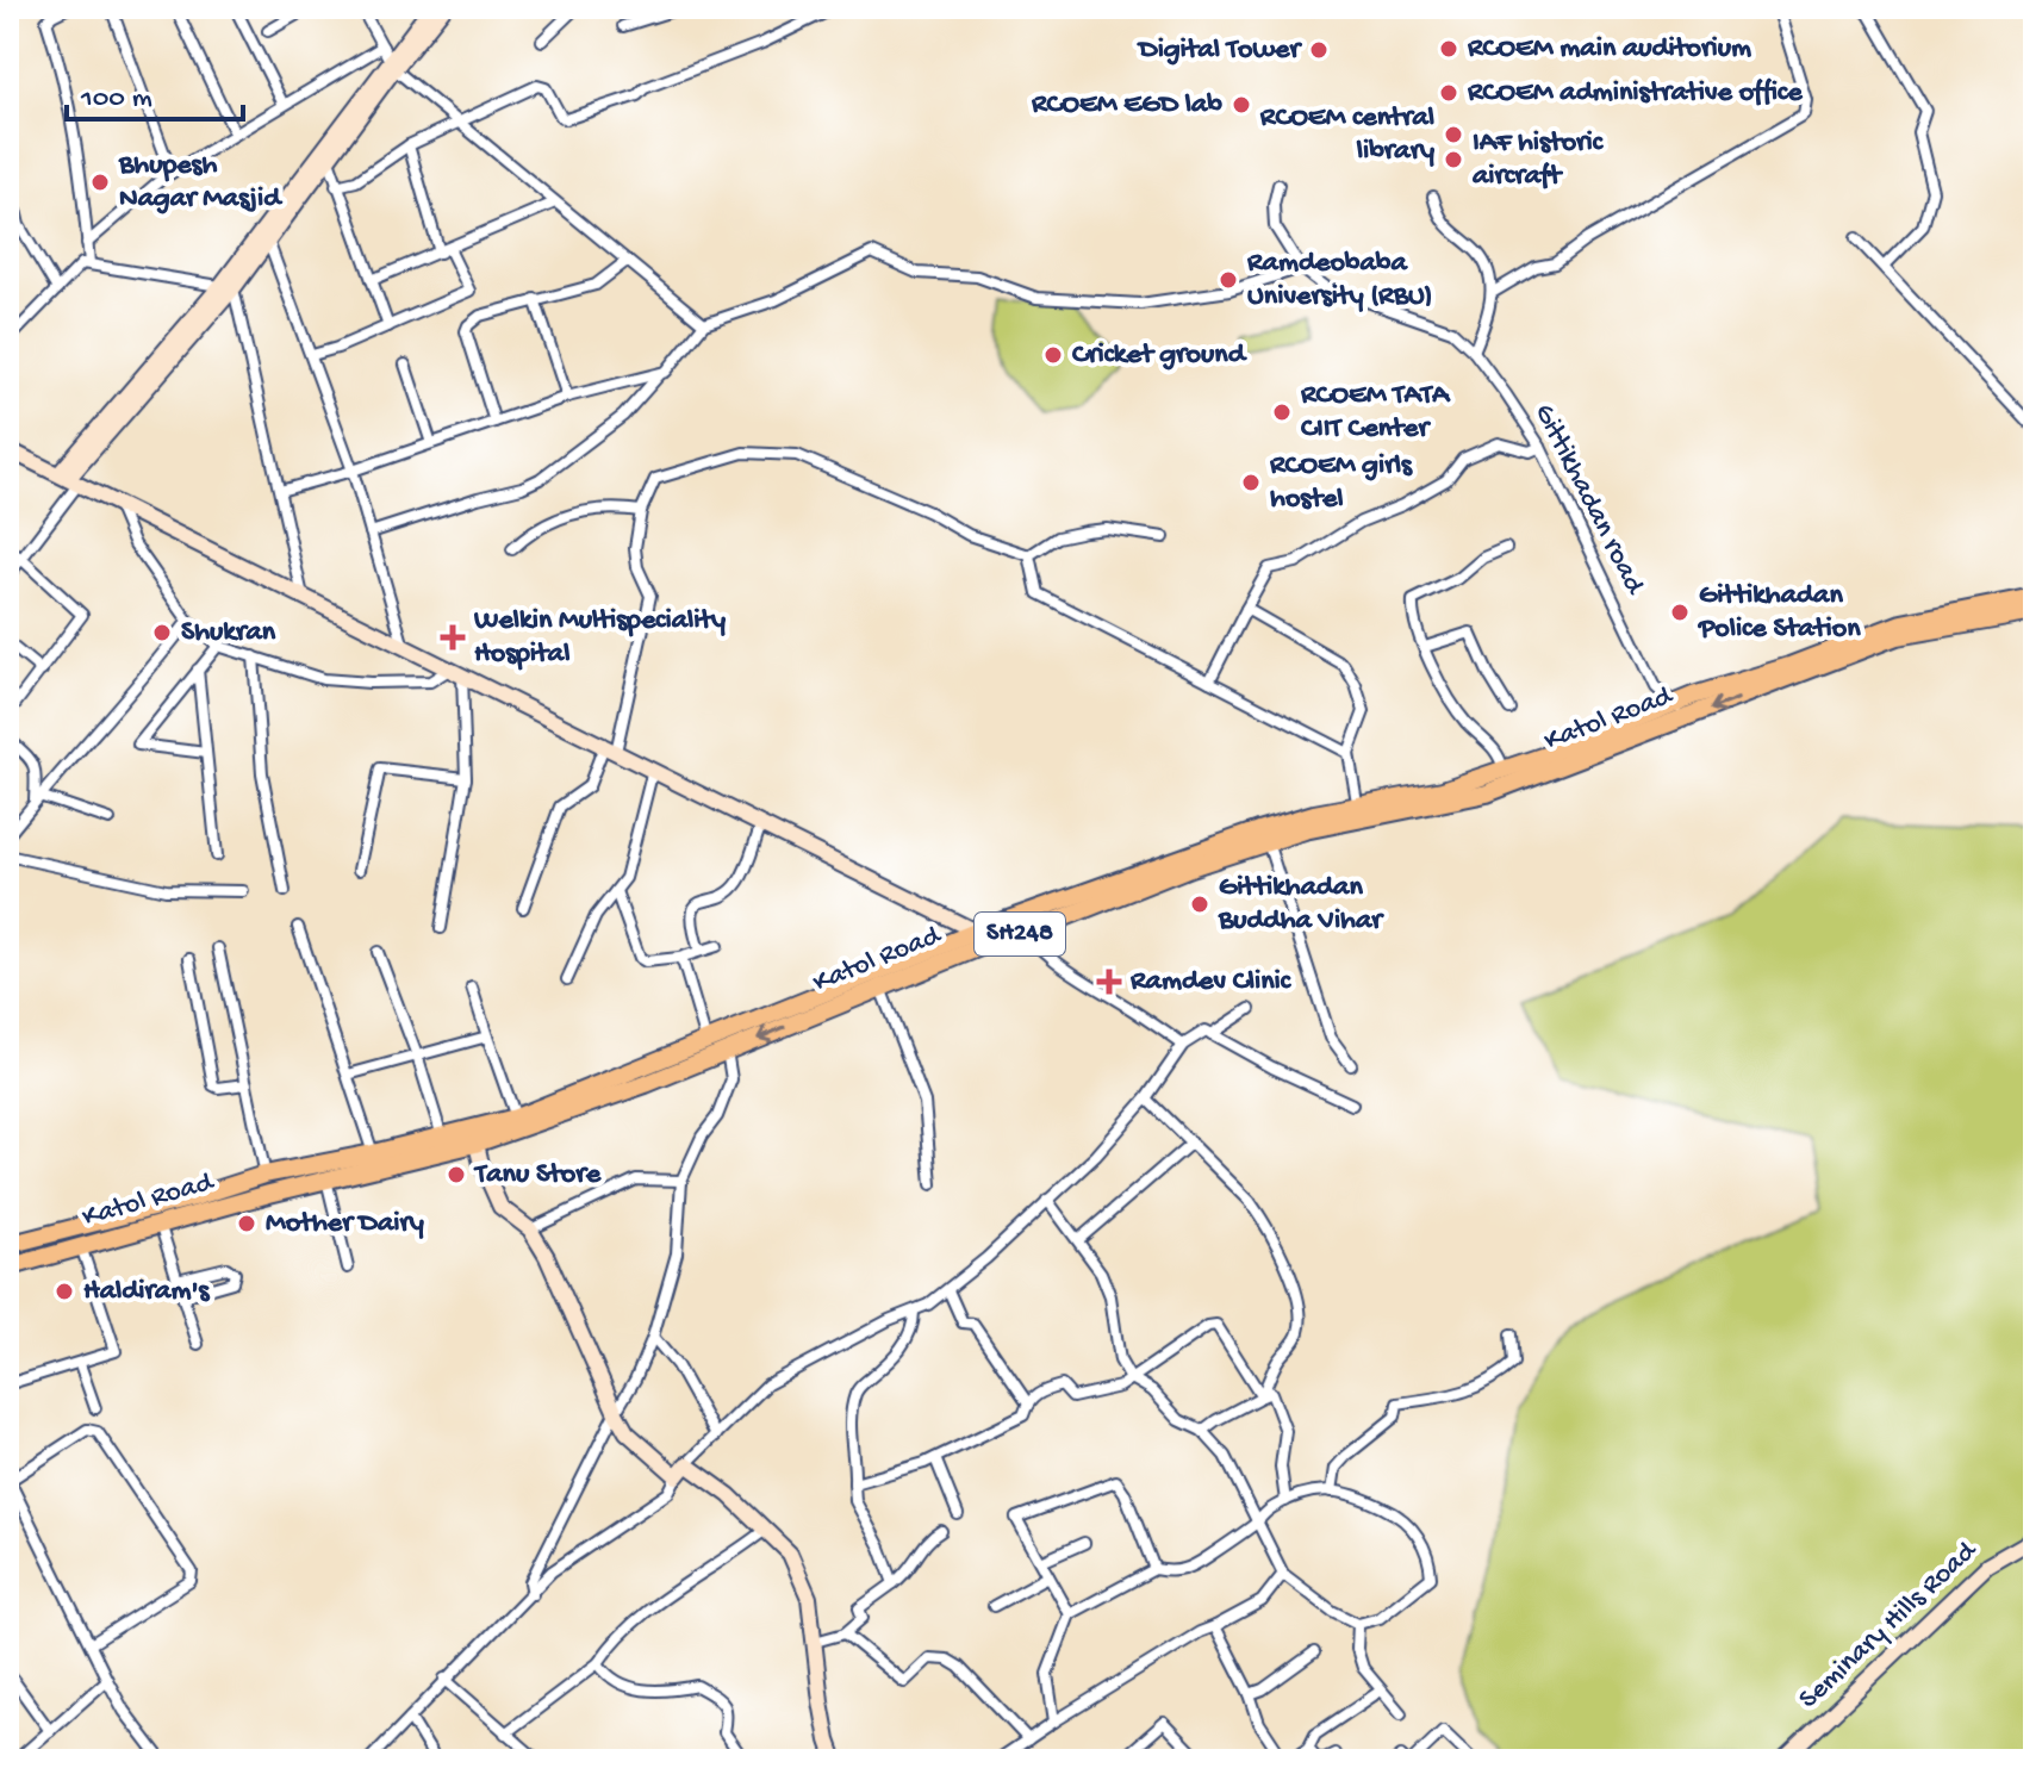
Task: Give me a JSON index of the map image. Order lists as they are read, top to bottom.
{
  "streets": {
    "main road": ["Katol Road", "SH248"],
    "street": ["Gittikhadan road", "Seminary Hills Road"]
  },
  "crossings": [
    ["Gittikhadan road", "Katol Road"]
  ],
  "places": {
    "other": [
      "RCOEM main auditorium",
      "Digital Tower",
      "RCOEM administrative office",
      "RCOEM EGD lab",
      "RCOEM central library",
      "IAF historic aircraft",
      "Bhupesh Nagar Masjid",
      "Ramdeobaba University (RBU)",
      "Cricket ground",
      "RCOEM TATA CIIT Center",
      "RCOEM girls hostel",
      "Gittikhadan Police Station",
      "Shukran",
      "Gittikhadan Buddha Vihar",
      "Tanu Store",
      "Mother Dairy",
      "Haldiram's"
    ],
    "health": ["Welkin Multispeciality Hospital", "Ramdev Clinic"]
  },
  "scale_bar": "100 m"
}
